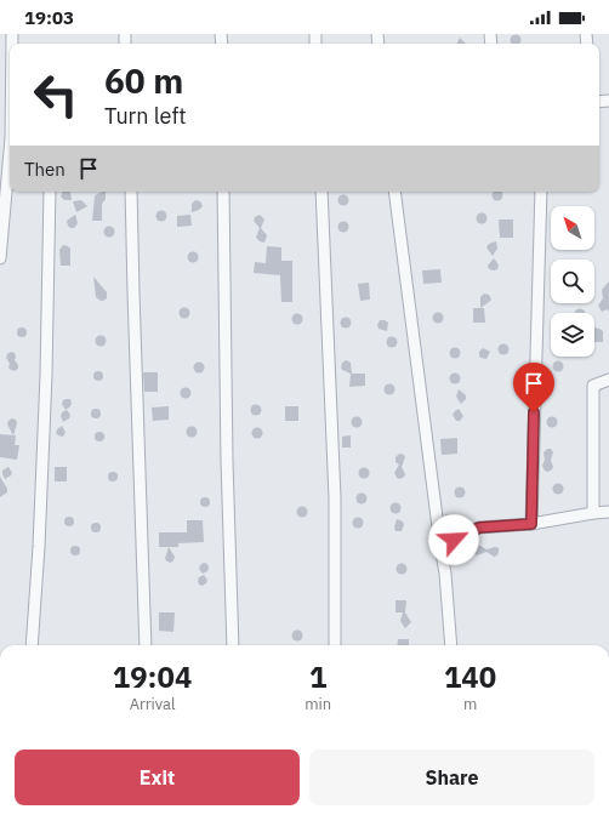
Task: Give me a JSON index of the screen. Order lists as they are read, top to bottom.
{
  "north": "top left",
  "page": {
    "status": "19:03",
    "turn": ["60 m", "Turn left"],
    "then": "Then",
    "eta": [
      "19:04",
      "Arrival",
      "1",
      "min",
      "140",
      "m"
    ],
    "buttons": ["Exit", "Share"]
  }
}
